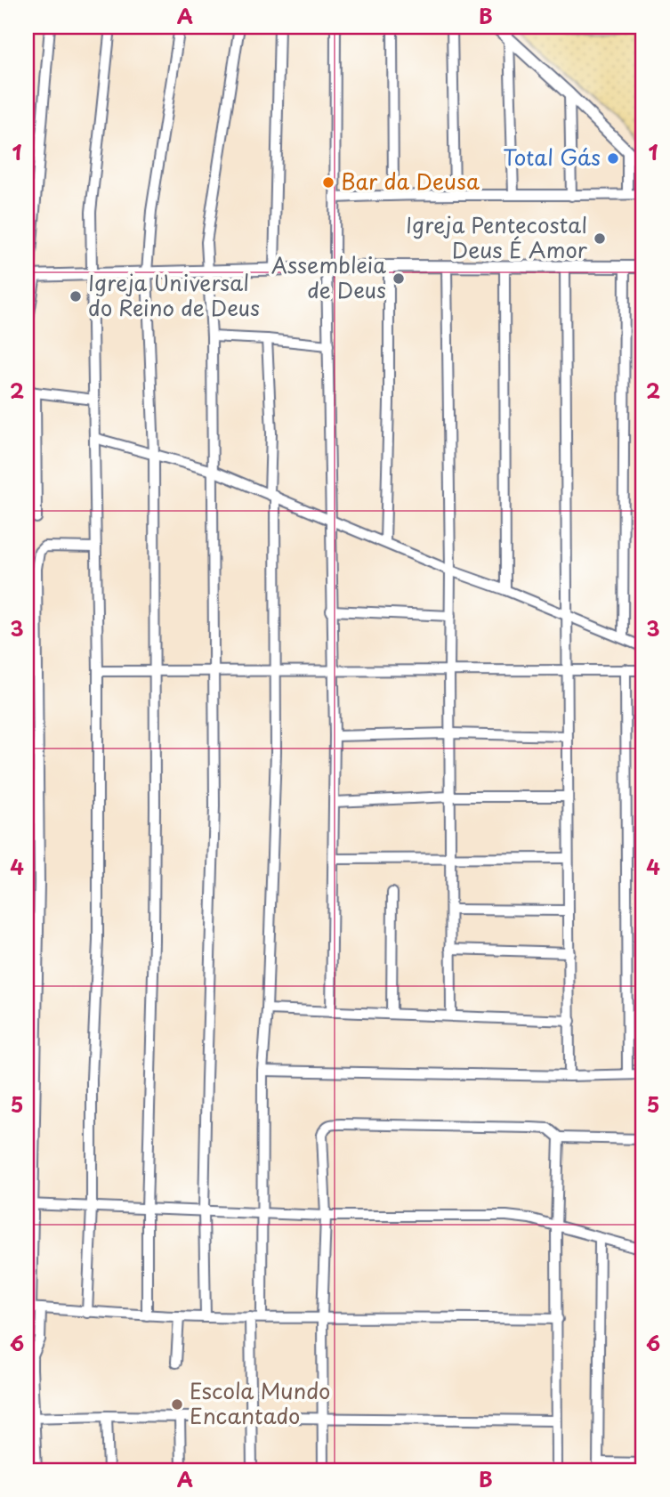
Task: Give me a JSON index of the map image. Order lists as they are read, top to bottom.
{
  "places": [
    "Total Gás",
    "Bar da Deusa",
    "Igreja Pentecostal Deus É Amor",
    "Assembleia de Deus",
    "Igreja Universal do Reino de Deus",
    "Escola Mundo Encantado"
  ],
  "grid": {
    "columns": ["A", "B"],
    "rows": [
      "1",
      "2",
      "3",
      "4",
      "5",
      "6"
    ]
  }
}
